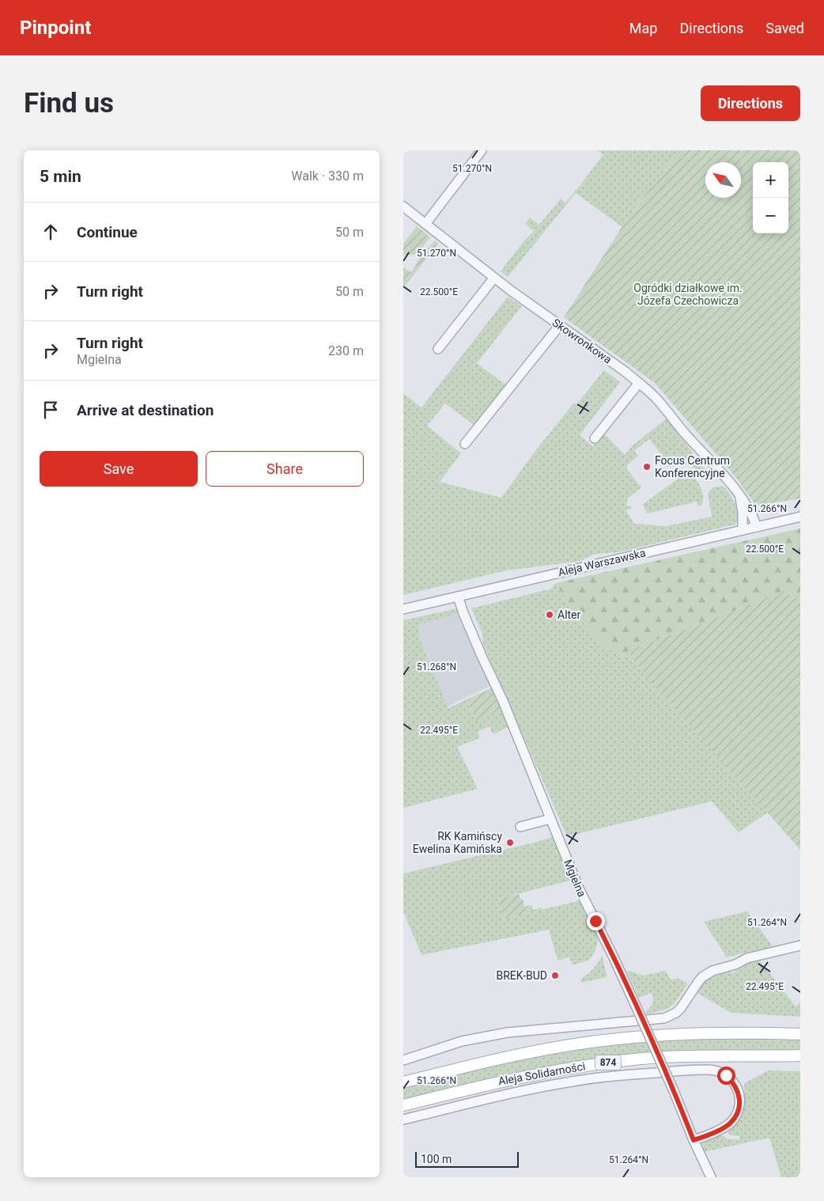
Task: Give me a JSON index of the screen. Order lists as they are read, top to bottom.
{
  "streets": {
    "main road": ["874", "Aleja Solidarności"],
    "street": ["Skowronkowa", "Aleja Warszawska", "Mgielna"]
  },
  "crossings": [
    ["Skowronkowa", "Aleja Warszawska"],
    ["Aleja Warszawska", "Mgielna"]
  ],
  "parks": ["Ogródki działkowe im. Józefa Czechowicza"],
  "places": [
    "Focus Centrum Konferencyjne",
    "Alter",
    "RK Kamińscy Ewelina Kamińska",
    "BREK-BUD"
  ],
  "scale_bar": "100 m",
  "north": "top left",
  "page": {
    "header": "Pinpoint",
    "nav": ["Map", "Directions", "Saved"],
    "buttons": [
      "Directions",
      ["Save", "Share"]
    ],
    "title": "Find us",
    "heading": ["5 min", "Walk · 330 m"],
    "map_buttons": ["+", "−"],
    "list": [
      ["Continue", "50 m"],
      ["Turn right", "50 m"],
      ["Turn right", "Mgielna", "230 m"],
      "Arrive at destination"
    ],
    "scale": "100 m"
  },
  "coordinates": [
    "51.270°N",
    "22.500°E",
    "51.266°N",
    "51.268°N",
    "22.495°E",
    "51.264°N"
  ]
}
